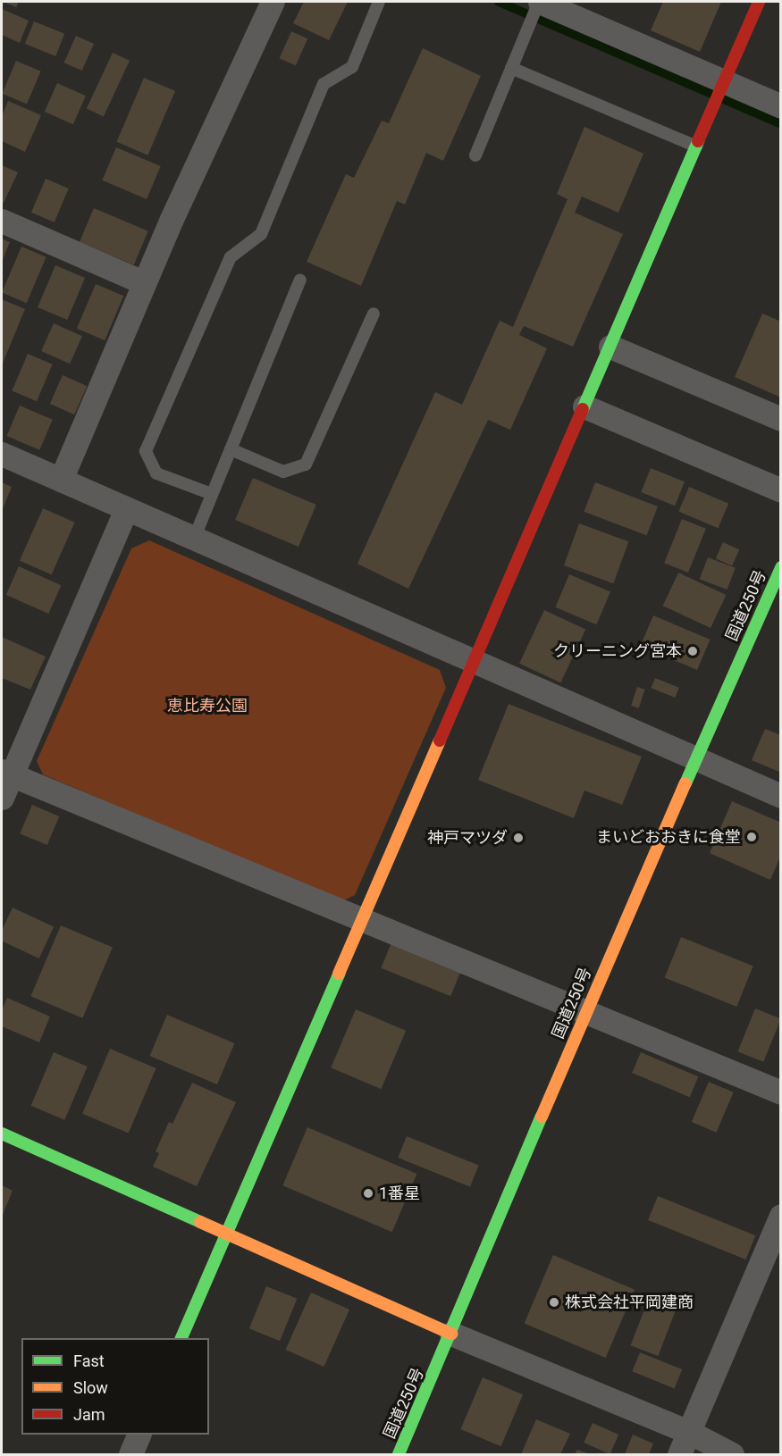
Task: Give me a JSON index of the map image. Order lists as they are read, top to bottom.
{
  "streets": {
    "main road": ["国道250号"]
  },
  "parks": ["恵比寿公園"],
  "places": [
    "クリーニング宮本",
    "まいどおおきに食堂",
    "神戸マツダ",
    "1番星",
    "株式会社平岡建商"
  ],
  "legend": ["Fast", "Slow", "Jam"]
}
